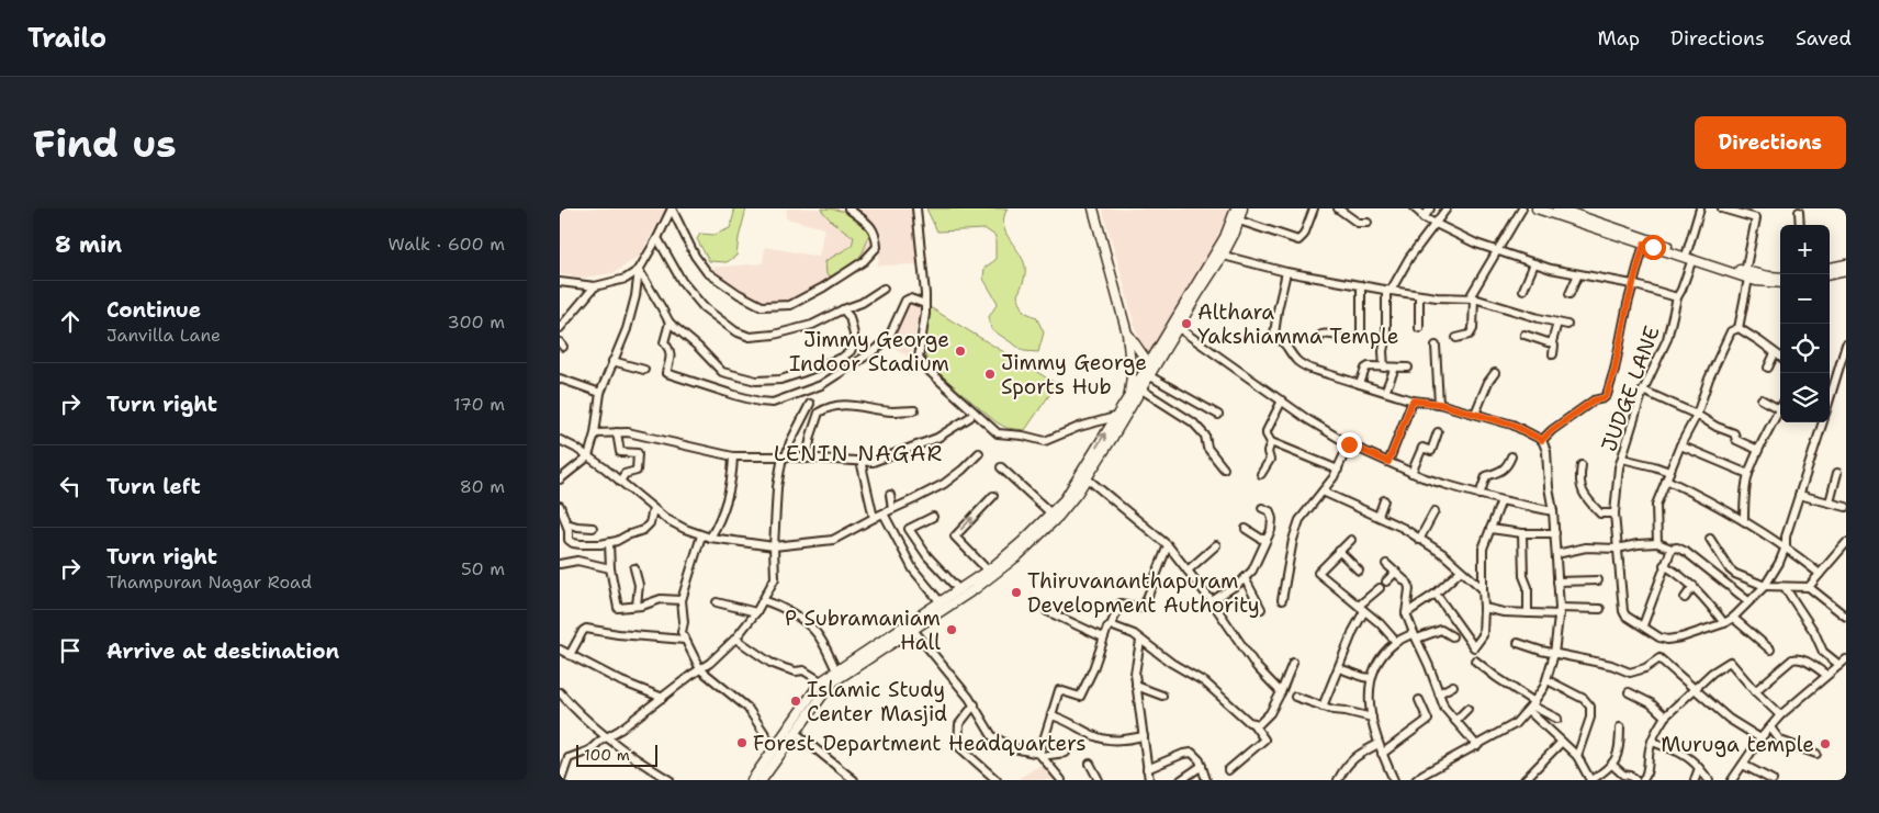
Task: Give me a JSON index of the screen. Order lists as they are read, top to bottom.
{
  "streets": {
    "street": ["JUDGE LANE"]
  },
  "districts": ["LENIN NAGAR"],
  "places": [
    "Althara Yakshiamma Temple",
    "Jimmy George Indoor Stadium",
    "Jimmy George Sports Hub",
    "Thiruvananthapuram Development Authority",
    "P Subramaniam Hall",
    "Islamic Study Center Masjid",
    "Forest Department Headquarters",
    "Muruga temple"
  ],
  "scale_bar": "100 m",
  "page": {
    "header": "Trailo",
    "nav": ["Map", "Directions", "Saved"],
    "buttons": "Directions",
    "title": "Find us",
    "heading": ["8 min", "Walk · 600 m"],
    "map_buttons": ["+", "−"],
    "list": [
      ["Continue", "Janvilla Lane", "300 m"],
      ["Turn right", "170 m"],
      ["Turn left", "80 m"],
      ["Turn right", "Thampuran Nagar Road", "50 m"],
      "Arrive at destination"
    ],
    "scale": "100 m"
  }
}
